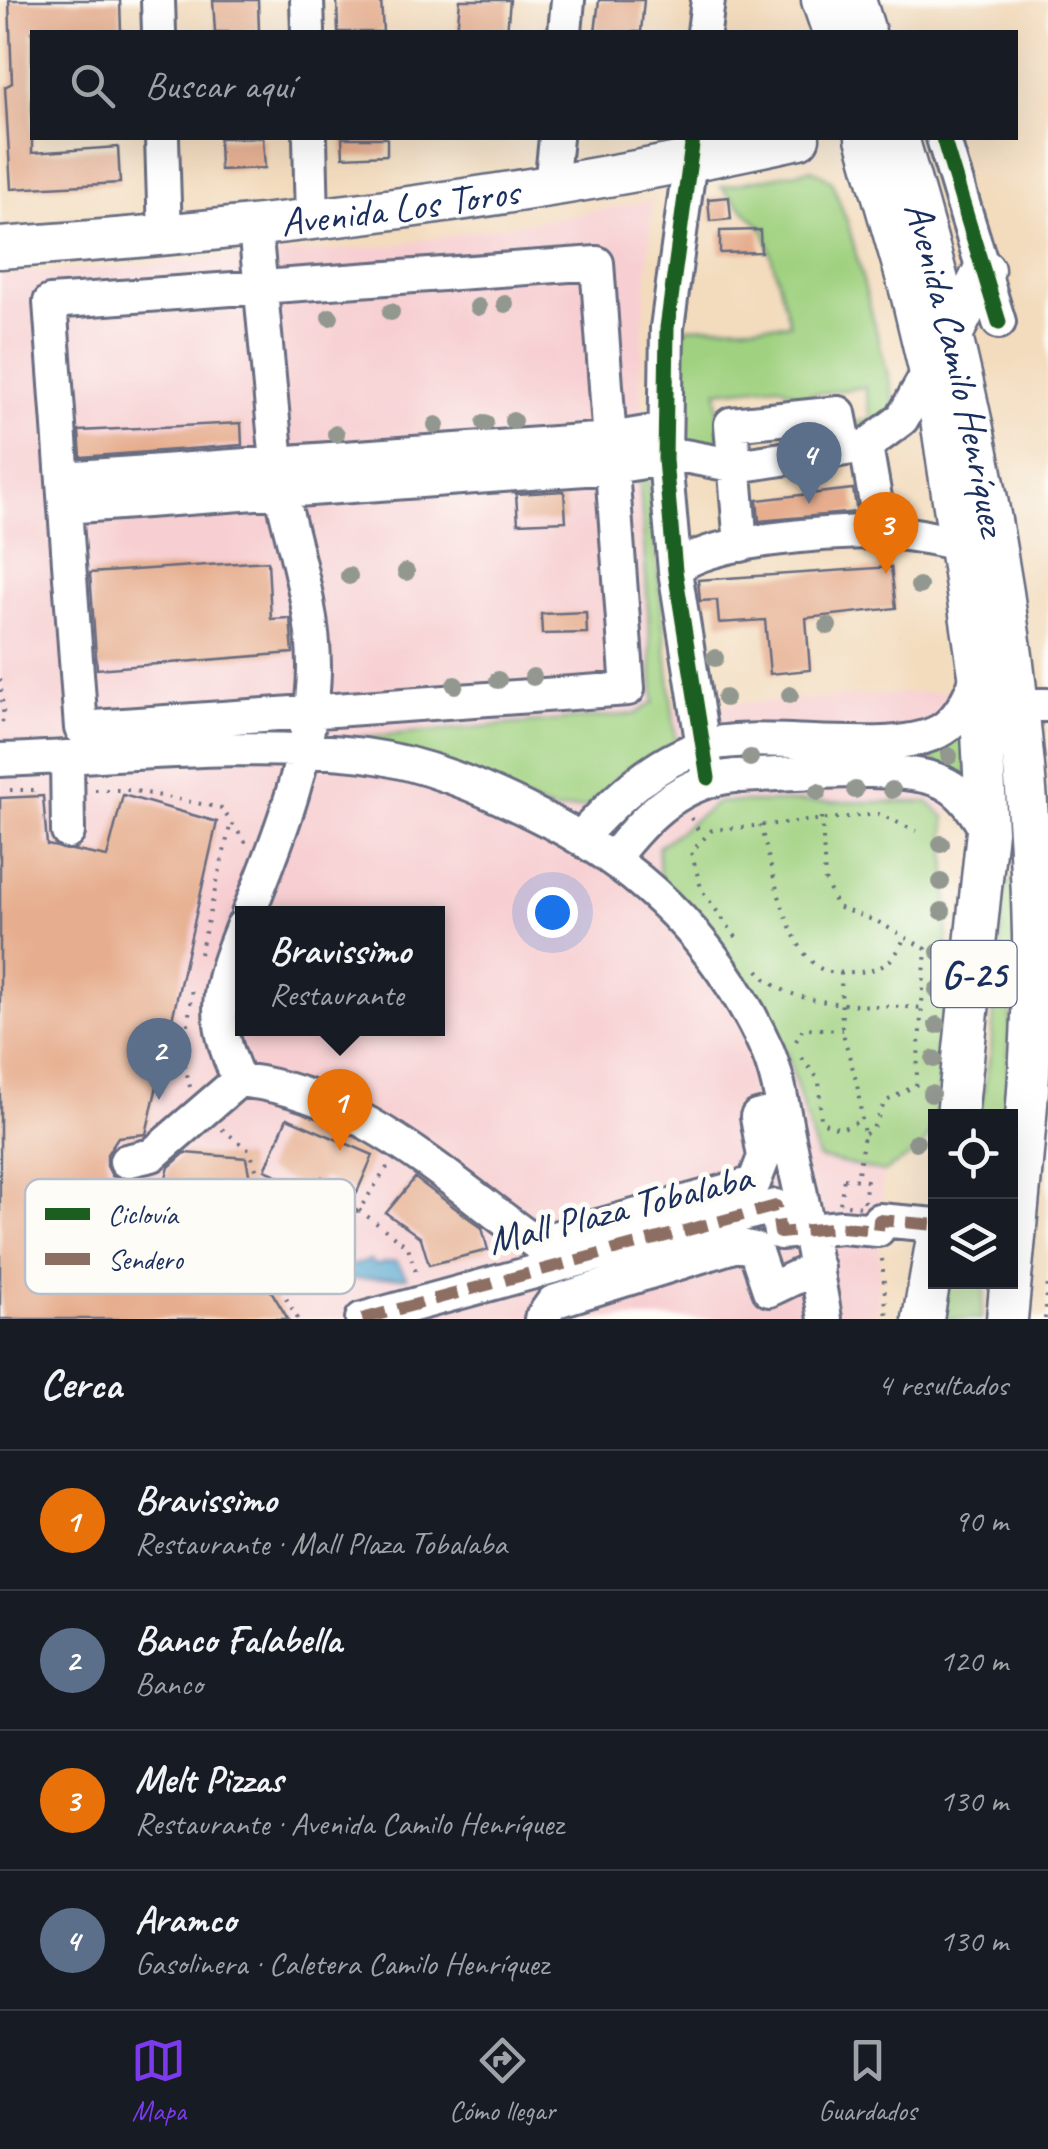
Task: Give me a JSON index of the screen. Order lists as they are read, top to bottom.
{
  "streets": {
    "main road": ["Avenida Los Toros", "Avenida Camilo Henríquez", "G-25"],
    "street": ["Mall Plaza Tobalaba"]
  },
  "legend": ["Ciclovía", "Sendero"],
  "page": {
    "search": "Buscar aquí",
    "pins": [
      "4",
      "3",
      "2",
      "1"
    ],
    "popup": ["Bravissimo", "Restaurante"],
    "heading": ["Cerca", "4 resultados"],
    "list": [
      {
        "mark": "1",
        "name": "Bravissimo",
        "note": "Restaurante · Mall Plaza Tobalaba",
        "value": "90 m"
      },
      {
        "mark": "2",
        "name": "Banco Falabella",
        "note": "Banco",
        "value": "120 m"
      },
      {
        "mark": "3",
        "name": "Melt Pizzas",
        "note": "Restaurante · Avenida Camilo Henríquez",
        "value": "130 m"
      },
      {
        "mark": "4",
        "name": "Aramco",
        "note": "Gasolinera · Caletera Camilo Henríquez",
        "value": "130 m"
      }
    ],
    "nav": ["Mapa", "Cómo llegar", "Guardados"]
  }
}
